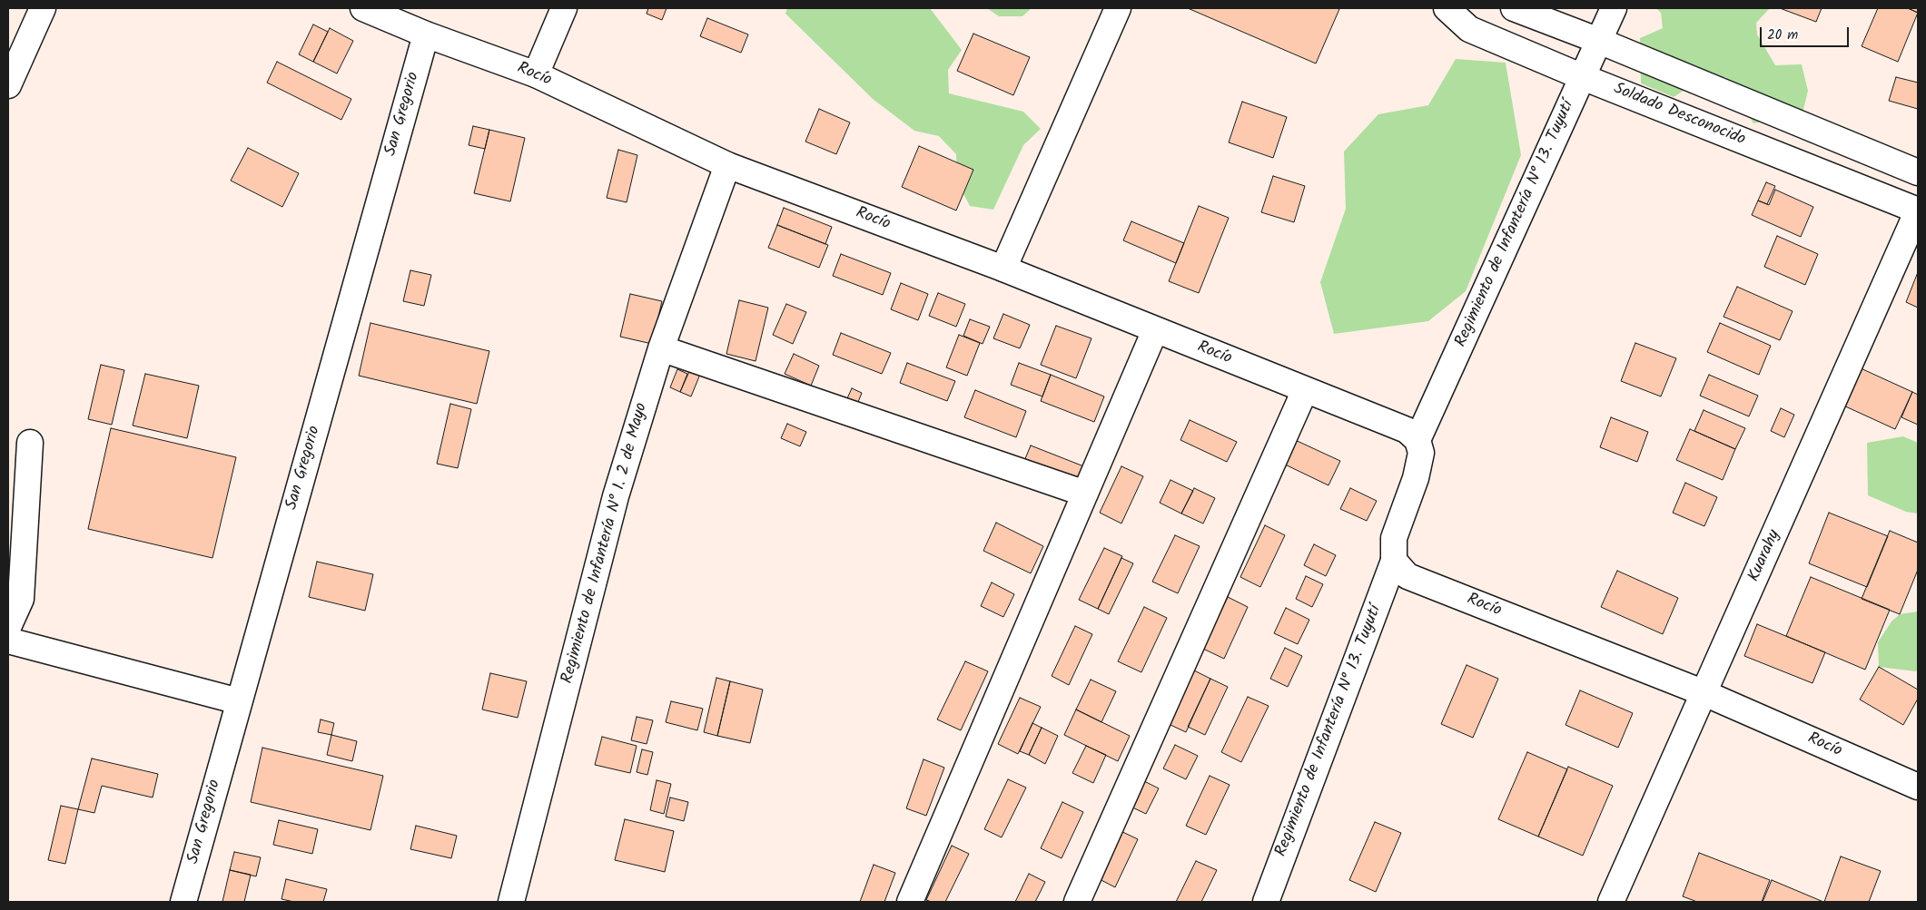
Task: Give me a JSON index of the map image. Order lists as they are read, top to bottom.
{
  "streets": {
    "street": [
      "Rocío",
      "San Gregorio",
      "Soldado Desconocido",
      "Regimiento de Infantería N° 13. Tuyutí",
      "Regimiento de Infantería N° 1. 2 de Mayo",
      "Kuarahy"
    ]
  },
  "crossings": [
    ["Rocío", "San Gregorio"],
    ["Rocío", "Regimiento de Infantería N° 13. Tuyutí"],
    ["Rocío", "Regimiento de Infantería N° 1. 2 de Mayo"],
    ["Rocío", "Kuarahy"],
    ["Soldado Desconocido", "Regimiento de Infantería N° 13. Tuyutí"],
    ["Soldado Desconocido", "Kuarahy"]
  ],
  "scale_bar": "20 m"
}
